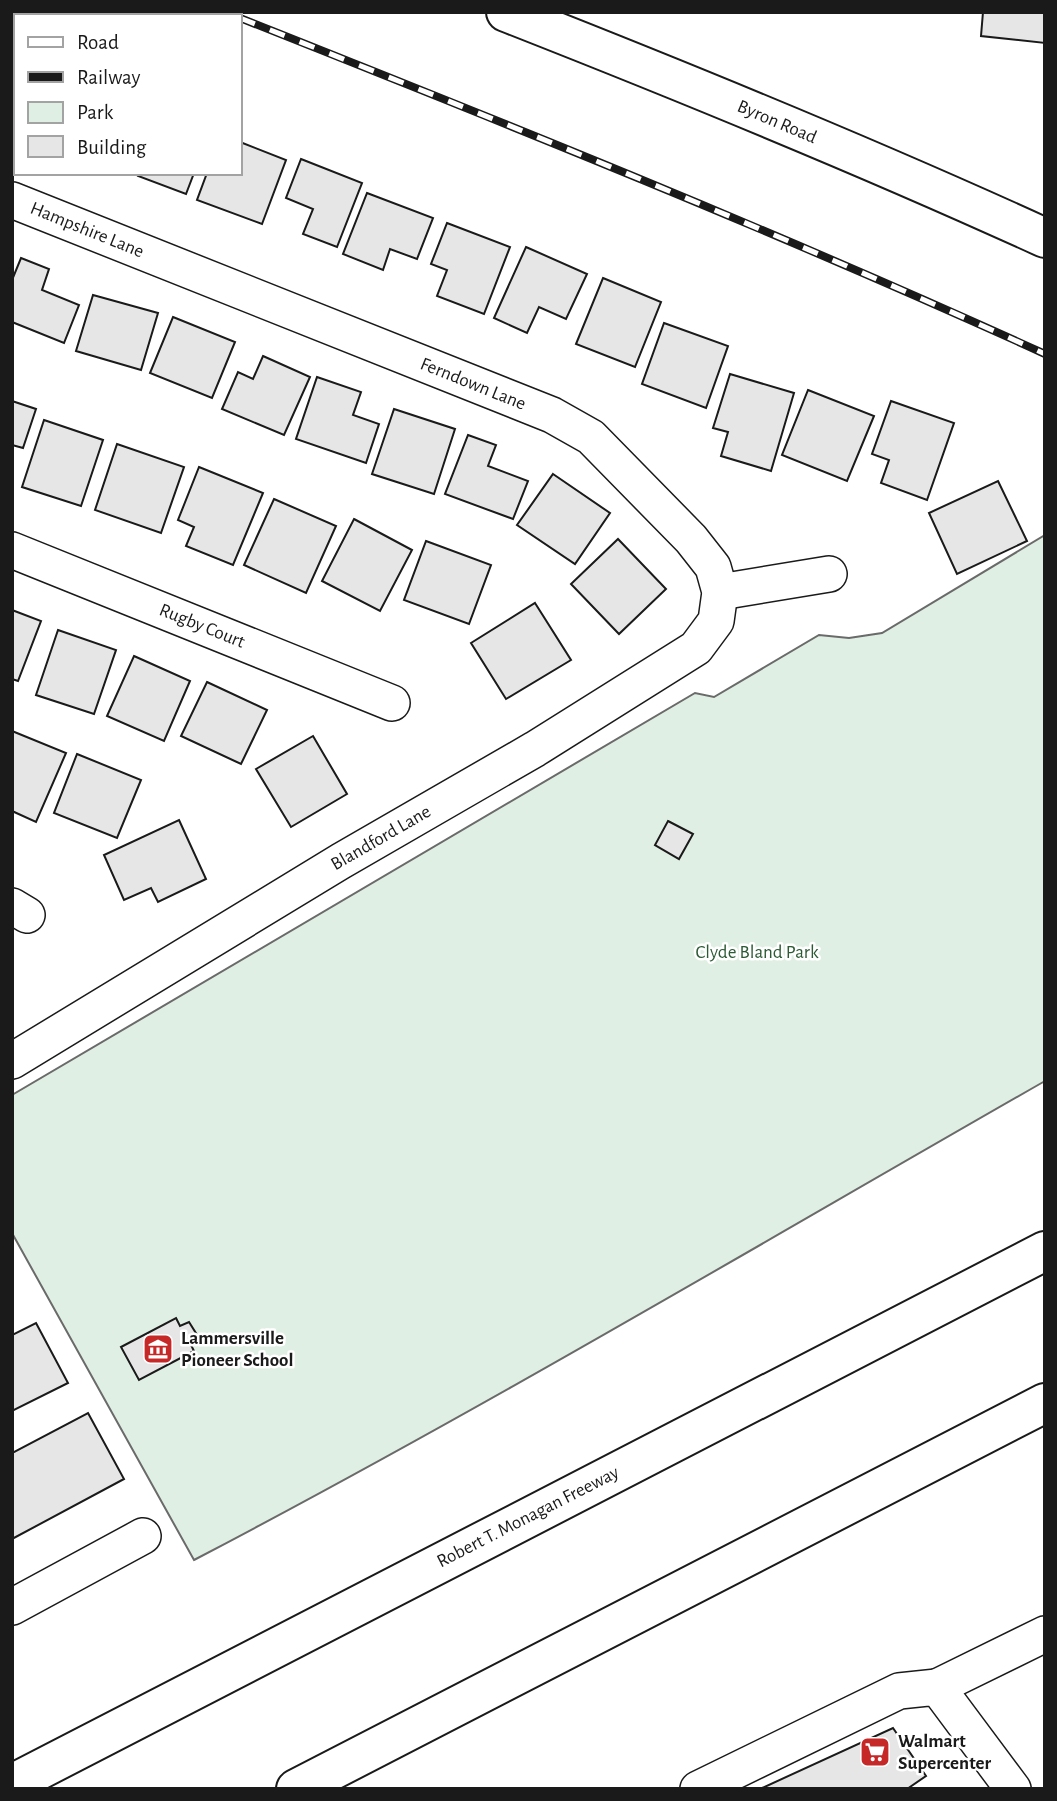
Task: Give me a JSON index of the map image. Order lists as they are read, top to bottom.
{
  "streets": {
    "main road": ["Byron Road", "Robert T. Monagan Freeway"],
    "street": [
      "Hampshire Lane",
      "Ferndown Lane",
      "Rugby Court",
      "Blandford Lane"
    ]
  },
  "crossings": [
    ["Hampshire Lane", "Ferndown Lane"],
    ["Ferndown Lane", "Blandford Lane"]
  ],
  "parks": ["Clyde Bland Park"],
  "places": {
    "museum": ["Lammersville Pioneer School"],
    "supermarket": ["Walmart Supercenter"]
  },
  "legend": [
    "Road",
    "Railway",
    "Park",
    "Building"
  ]
}
